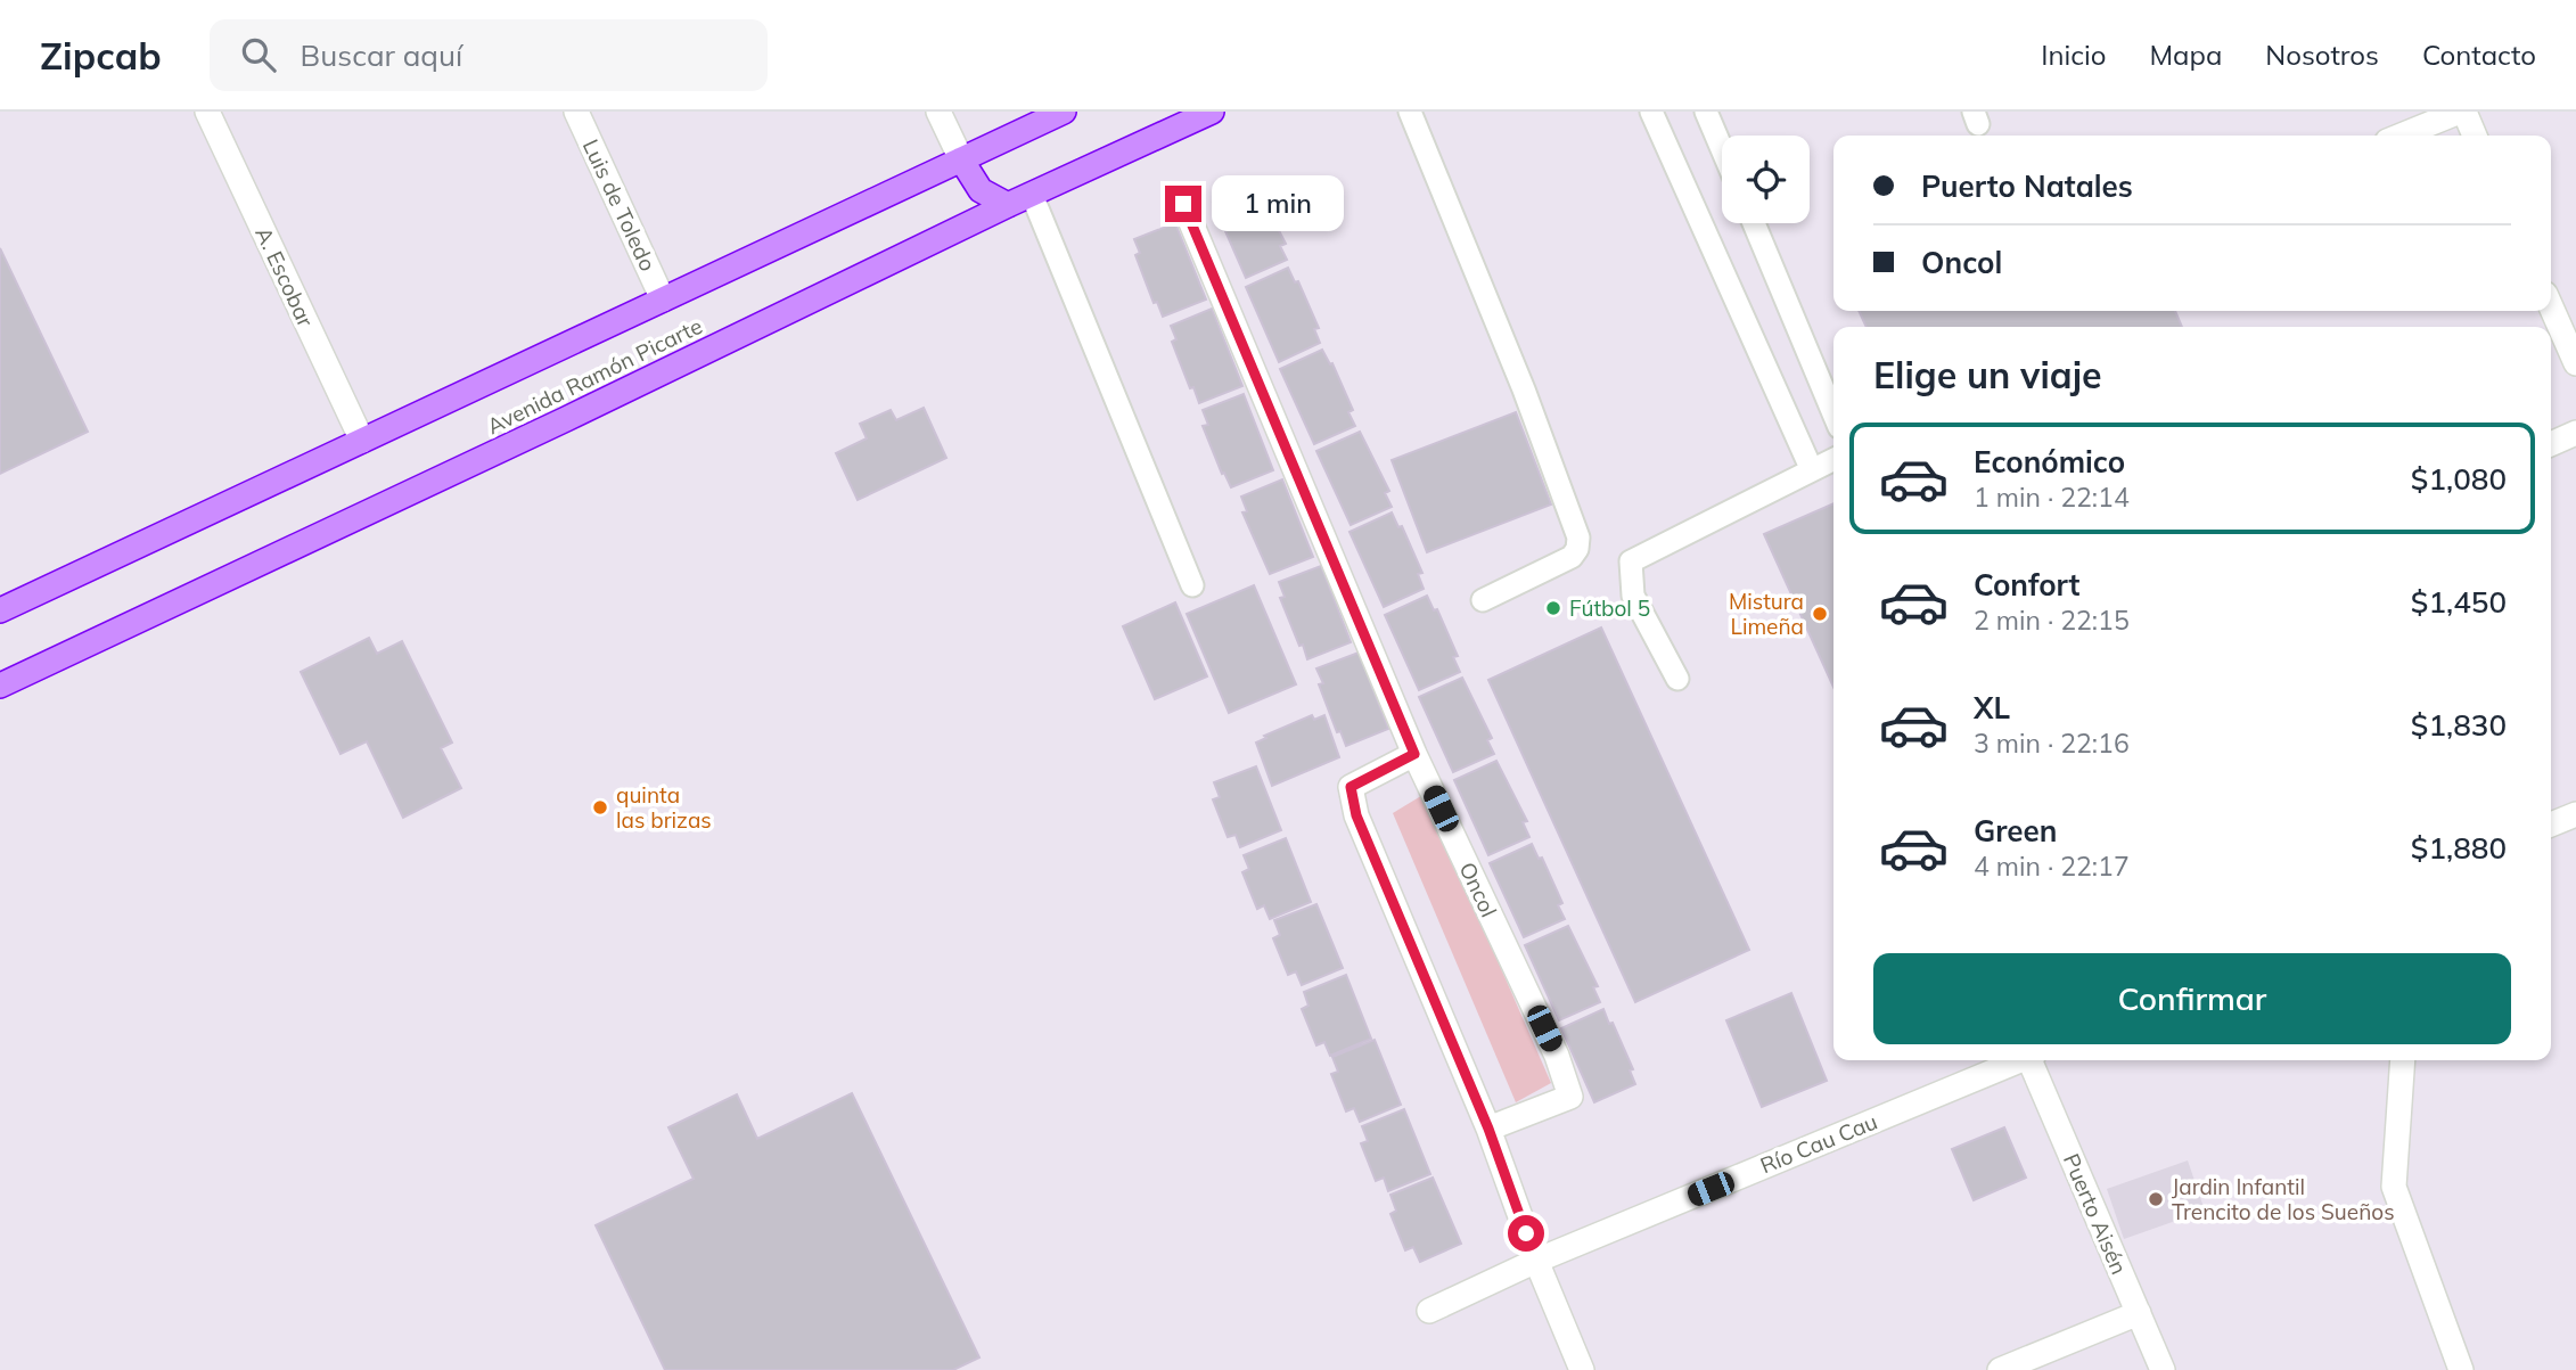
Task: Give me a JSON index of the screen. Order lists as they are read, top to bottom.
{
  "streets": {
    "highway": ["Avenida Ramón Picarte"],
    "street": [
      "Luis de Toledo",
      "A. Escobar",
      "Oncol",
      "Río Cau Cau",
      "Puerto Aisén"
    ]
  },
  "crossings": [
    ["Luis de Toledo", "Avenida Ramón Picarte"],
    ["A. Escobar", "Avenida Ramón Picarte"]
  ],
  "places": [
    "Fútbol 5",
    "Mistura Limeña",
    "quinta las brizas",
    "Jardin Infantil Trencito de los Sueños"
  ],
  "page": {
    "header": "Zipcab",
    "search": "Buscar aquí",
    "nav": [
      "Inicio",
      "Mapa",
      "Nosotros",
      "Contacto"
    ],
    "banner": ["Puerto Natales", "Oncol"],
    "bubble": "1 min",
    "heading": "Elige un viaje",
    "list": [
      {
        "name": "Económico",
        "note": "1 min · 22:14",
        "value": "$1,080"
      },
      {
        "name": "Confort",
        "note": "2 min · 22:15",
        "value": "$1,450"
      },
      {
        "name": "XL",
        "note": "3 min · 22:16",
        "value": "$1,830"
      },
      {
        "name": "Green",
        "note": "4 min · 22:17",
        "value": "$1,880"
      }
    ],
    "buttons": "Confirmar"
  }
}
